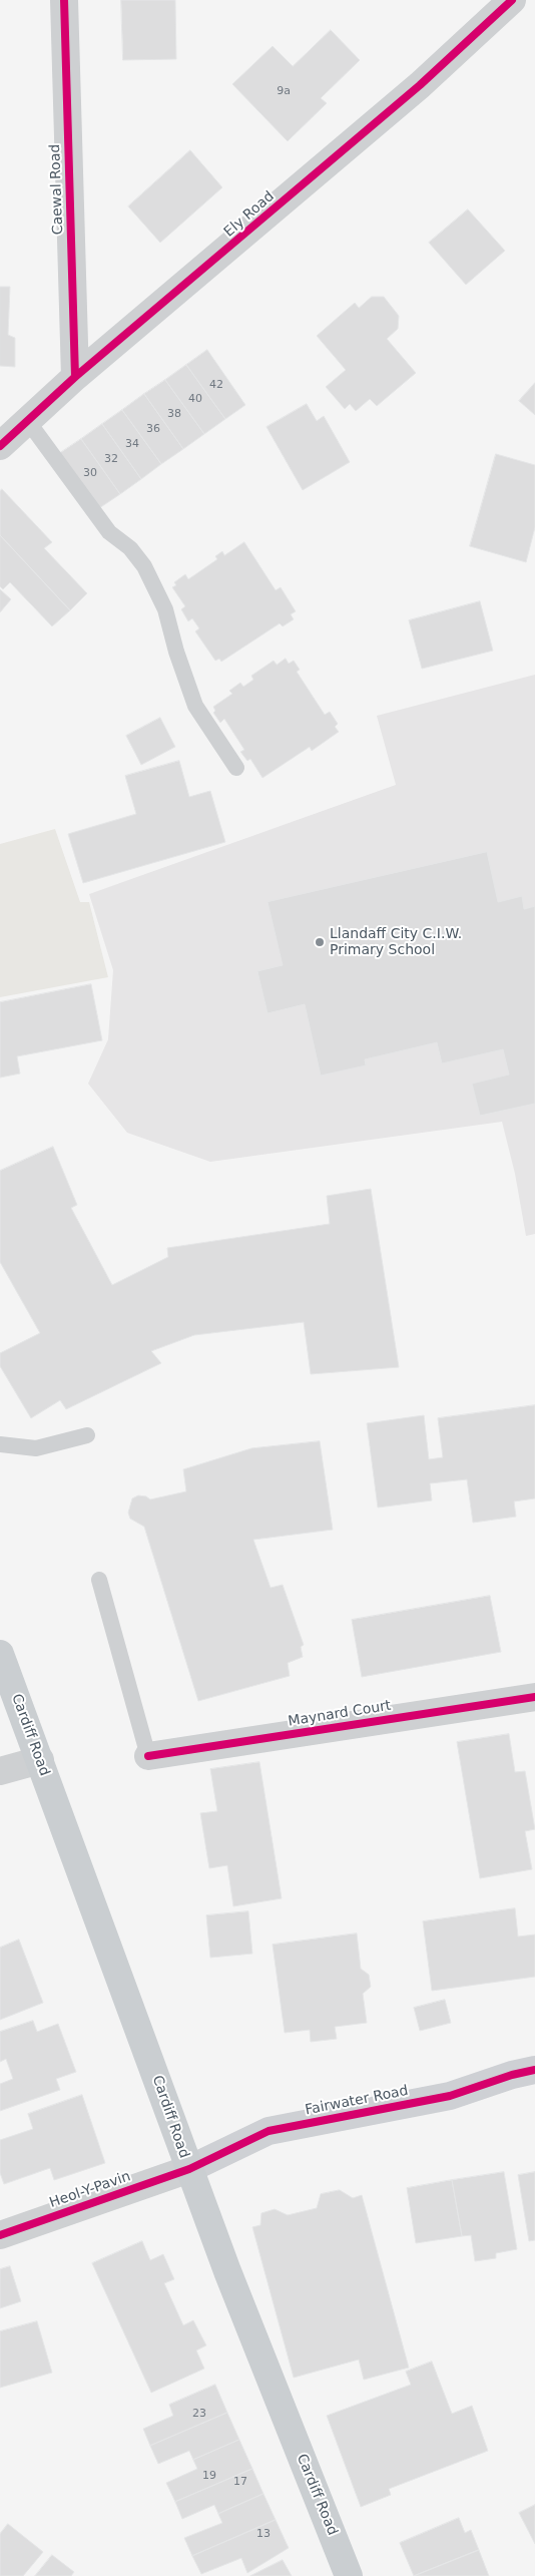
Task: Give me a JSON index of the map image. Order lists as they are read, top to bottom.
{
  "streets": {
    "main road": ["Cardiff Road"],
    "street": [
      "Caewal Road",
      "Ely Road",
      "Maynard Court",
      "Fairwater Road",
      "Heol-Y-Pavin"
    ]
  },
  "crossings": [
    ["Caewal Road", "Ely Road"],
    ["Cardiff Road", "Fairwater Road"],
    ["Cardiff Road", "Heol-Y-Pavin"],
    ["Fairwater Road", "Heol-Y-Pavin"]
  ],
  "places": ["Llandaff City C.I.W. Primary School"],
  "house_numbers": [
    "9a",
    "42",
    "40",
    "38",
    "36",
    "34",
    "32",
    "30",
    "23",
    "19",
    "17",
    "13"
  ]
}
